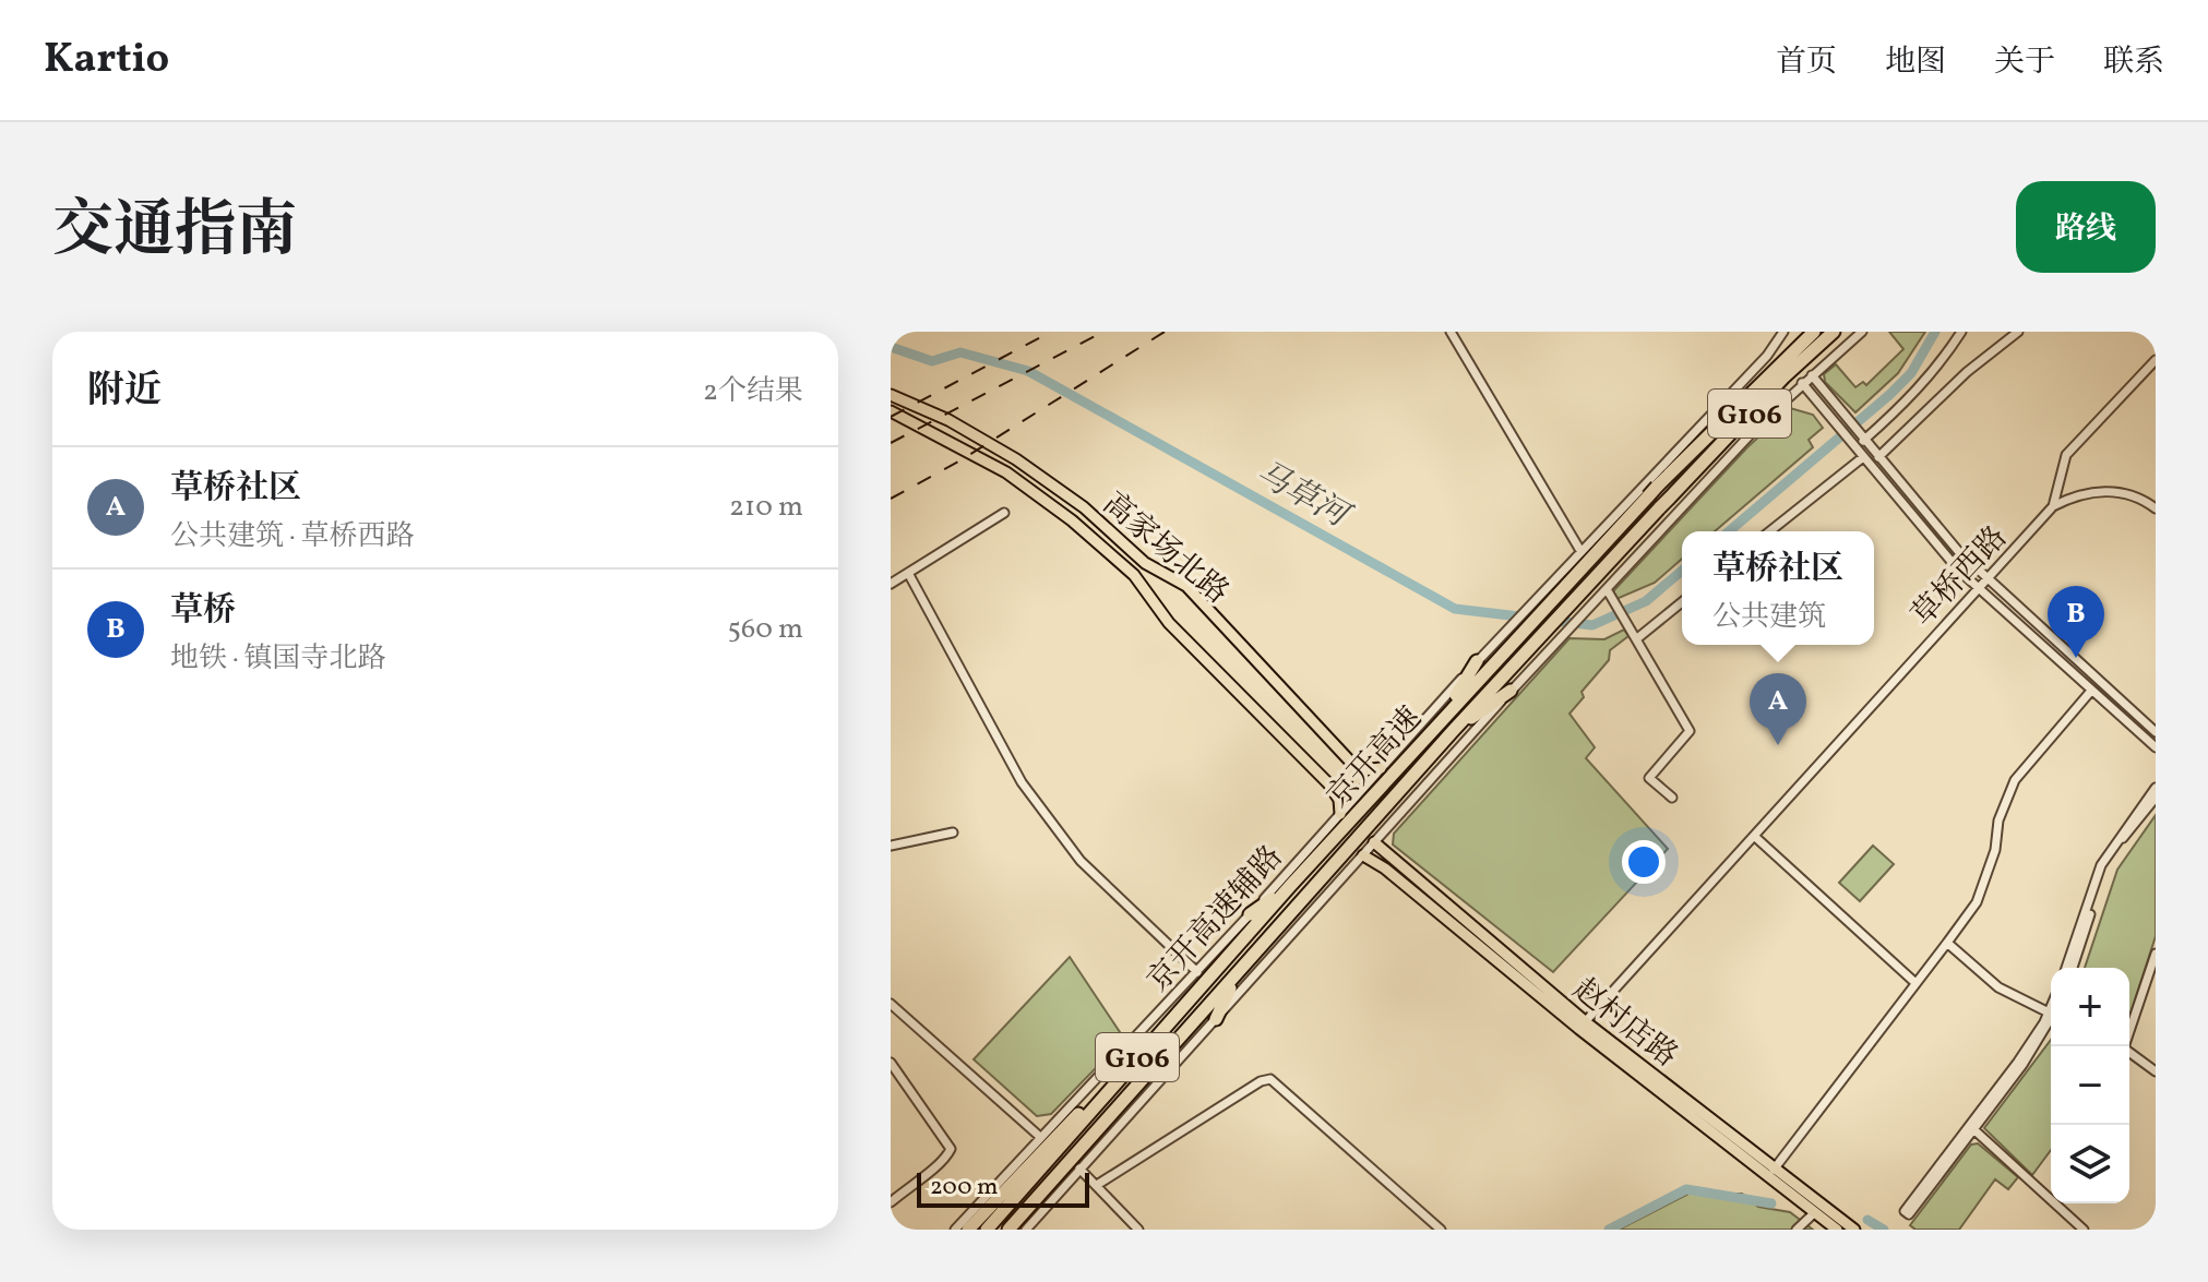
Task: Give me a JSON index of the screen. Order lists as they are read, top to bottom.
{
  "streets": {
    "highway": ["G106", "京开高速"],
    "main road": ["高家场北路", "赵村店路"],
    "street": ["草桥西路", "京开高速辅路"]
  },
  "crossings": [
    ["高家场北路", "京开高速辅路"],
    ["草桥西路", "赵村店路"]
  ],
  "water": ["马草河"],
  "scale_bar": "200 m",
  "page": {
    "header": "Kartio",
    "nav": [
      "首页",
      "地图",
      "关于",
      "联系"
    ],
    "title": "交通指南",
    "buttons": "路线",
    "heading": ["附近", "2个结果"],
    "list": [
      {
        "mark": "A",
        "name": "草桥社区",
        "note": "公共建筑 · 草桥西路",
        "value": "210 m"
      },
      {
        "mark": "B",
        "name": "草桥",
        "note": "地铁 · 镇国寺北路",
        "value": "560 m"
      }
    ],
    "popup": ["草桥社区", "公共建筑"],
    "pins": ["B", "A"],
    "map_buttons": ["+", "−"],
    "scale": "200 m"
  }
}
